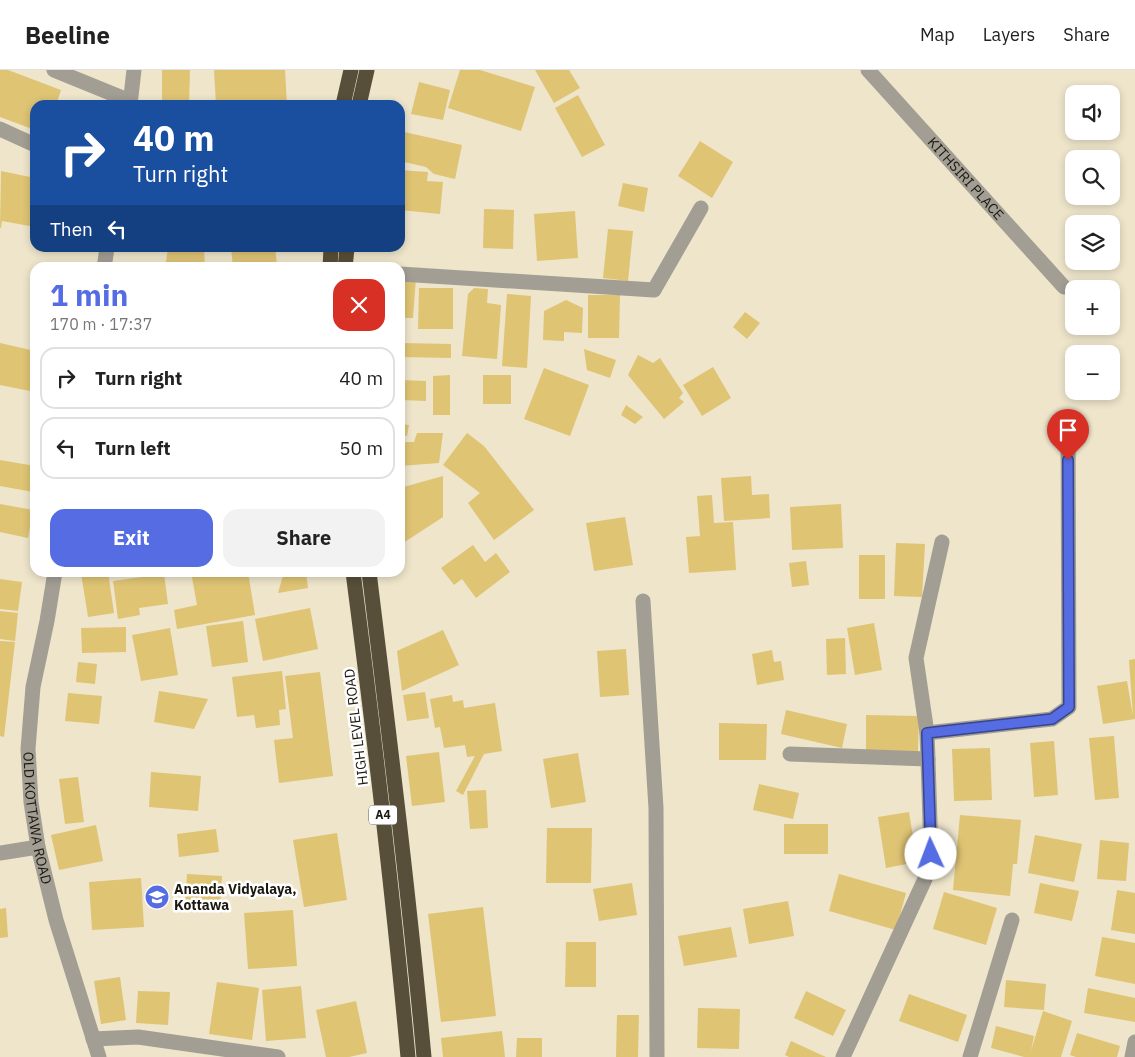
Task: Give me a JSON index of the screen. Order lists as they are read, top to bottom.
{
  "streets": {
    "highway": ["HIGH LEVEL ROAD", "A4"],
    "street": ["KITHSIRI PLACE", "OLD KOTTAWA ROAD"]
  },
  "places": {
    "school or university": ["Ananda Vidyalaya, Kottawa"]
  },
  "page": {
    "header": "Beeline",
    "nav": ["Map", "Layers", "Share"],
    "map_buttons": ["+", "−"],
    "turn": ["40 m", "Turn right"],
    "then": "Then",
    "heading": ["1 min", "170 m · 17:37"],
    "list": [
      {
        "name": "Turn right",
        "value": "40 m"
      },
      {
        "name": "Turn left",
        "value": "50 m"
      }
    ],
    "buttons": ["Exit", "Share"]
  }
}
